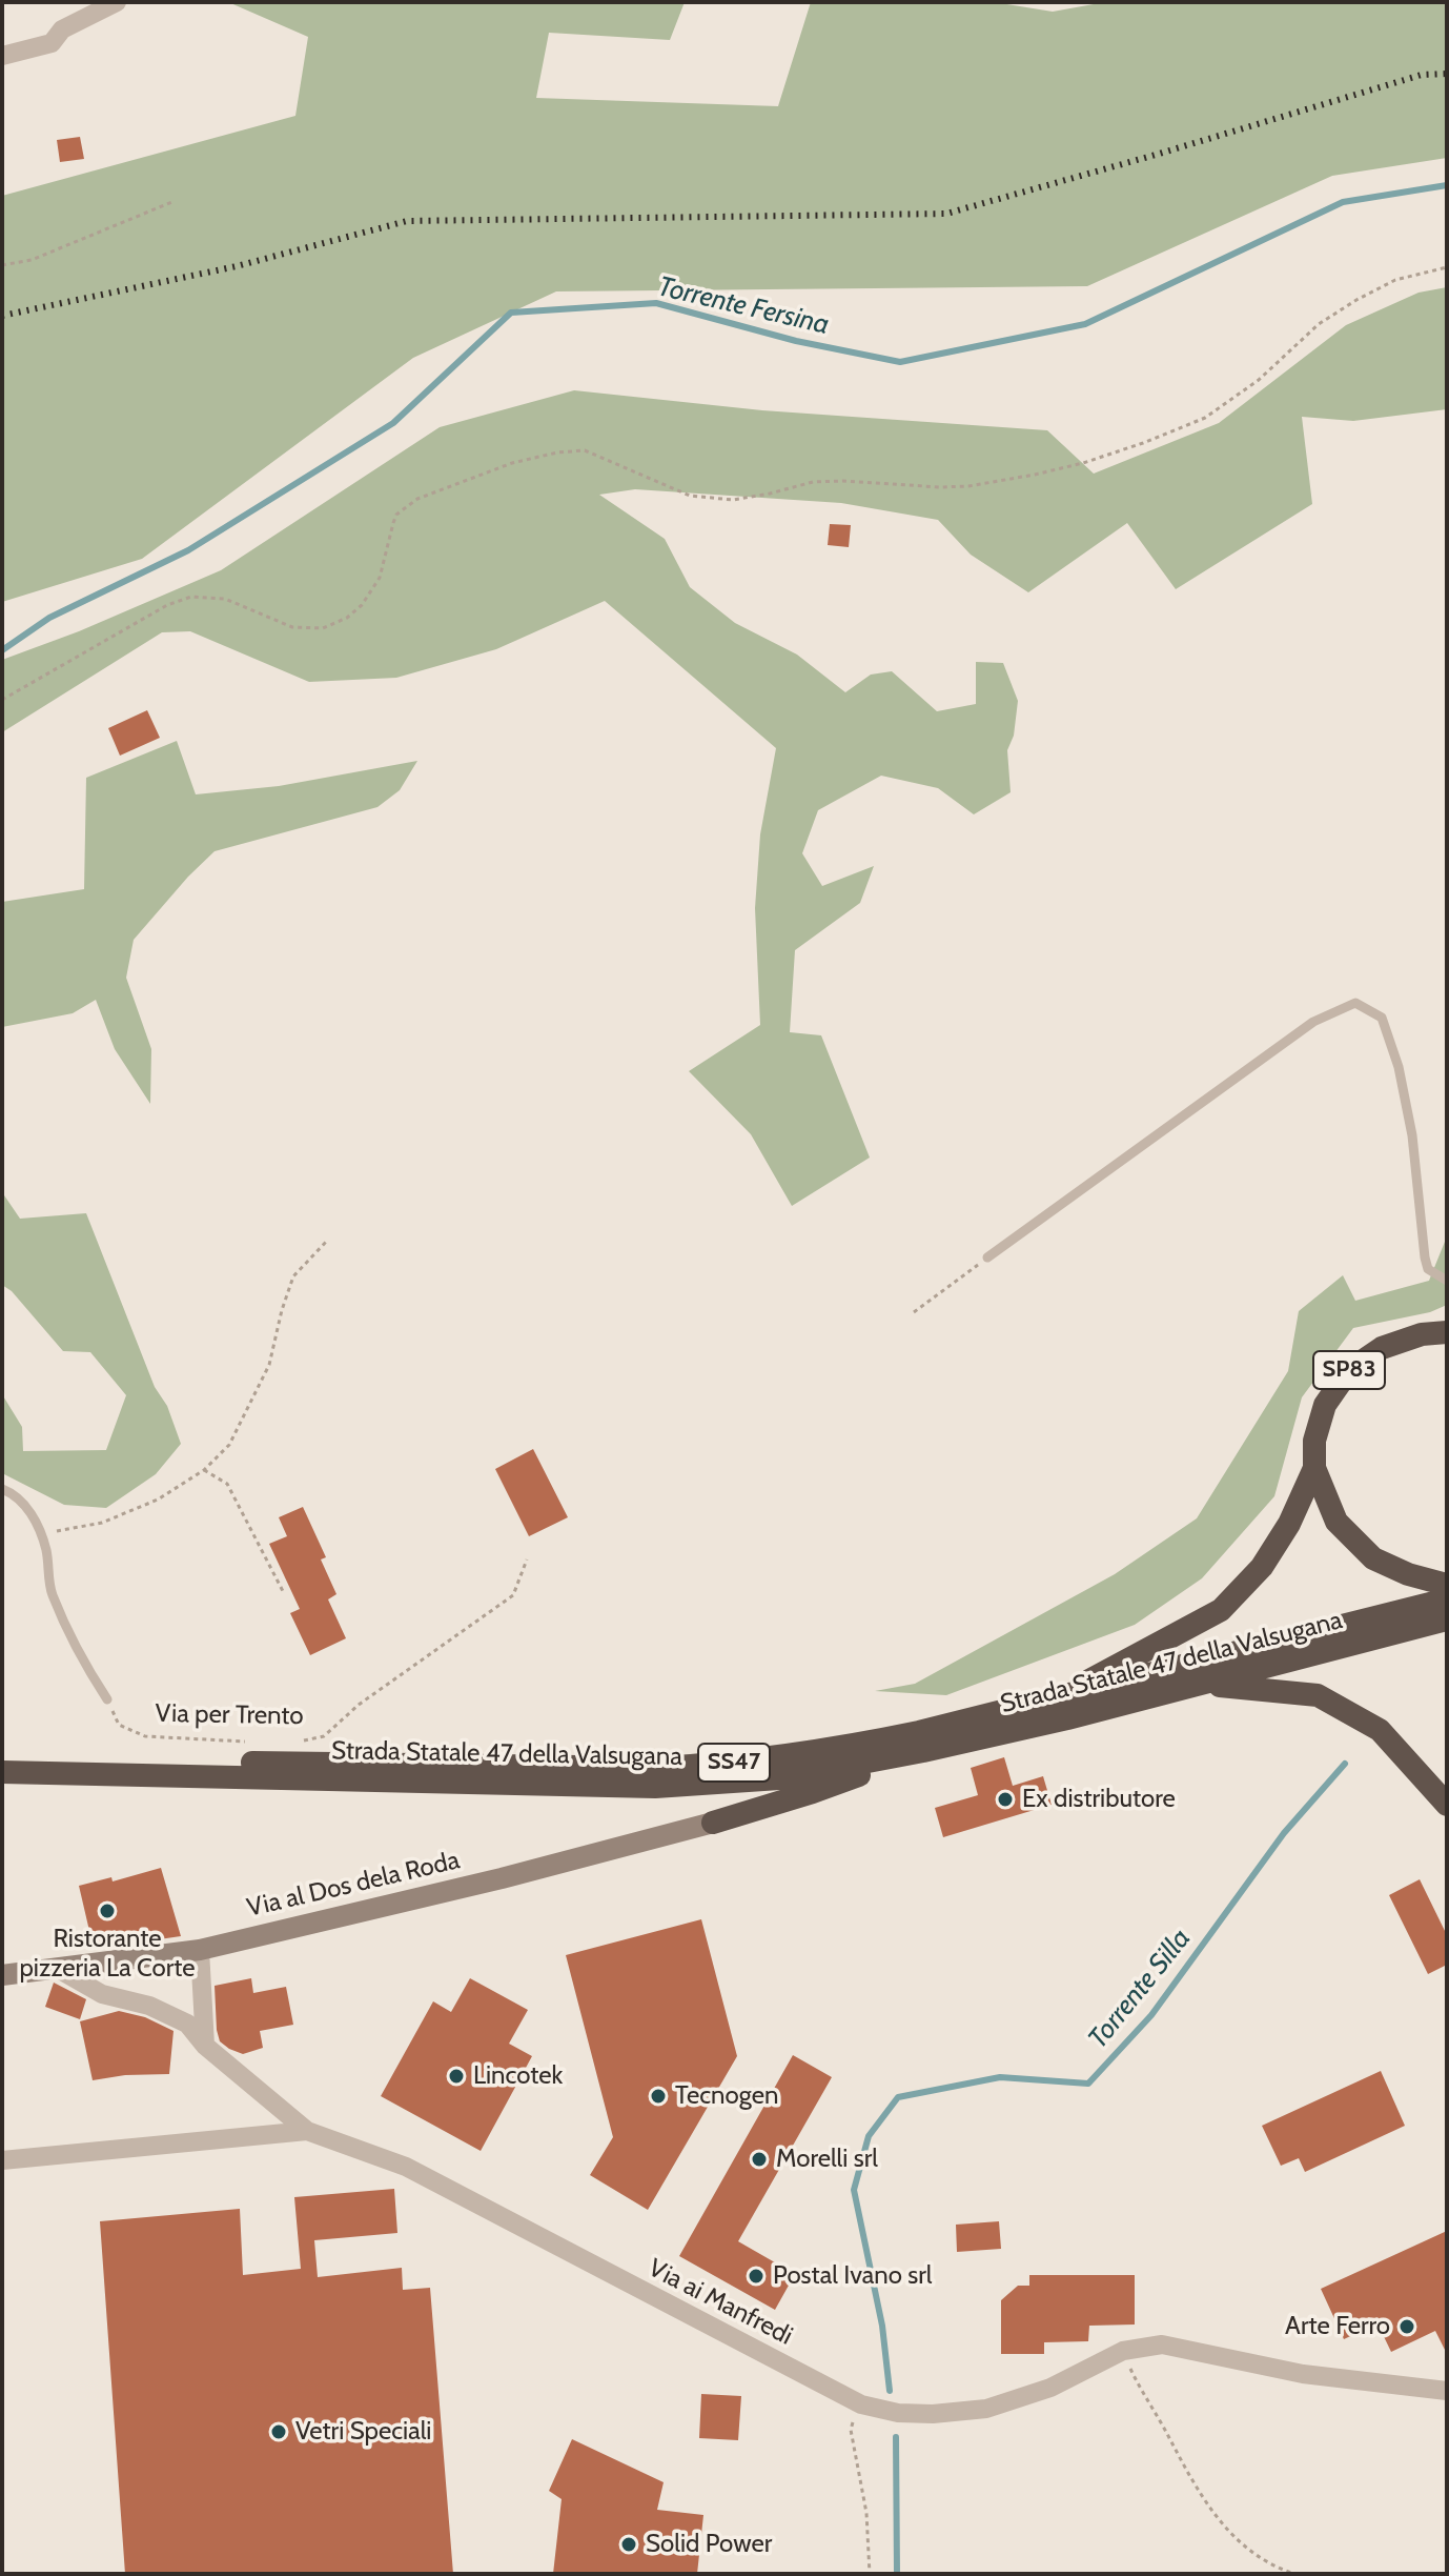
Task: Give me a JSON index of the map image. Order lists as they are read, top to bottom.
{
  "streets": {
    "highway": ["SP83", "Strada Statale 47 della Valsugana", "SS47"],
    "main road": ["Via al Dos dela Roda"],
    "street": ["Via ai Manfredi"],
    "path": ["Via per Trento"]
  },
  "crossings": [
    ["Via al Dos dela Roda", "Via ai Manfredi"]
  ],
  "water": ["Torrente Fersina", "Torrente Silla"],
  "places": [
    "Ex distributore",
    "Ristorante pizzeria La Corte",
    "Lincotek",
    "Tecnogen",
    "Morelli srl",
    "Postal Ivano srl",
    "Arte Ferro",
    "Vetri Speciali",
    "Solid Power"
  ]
}
